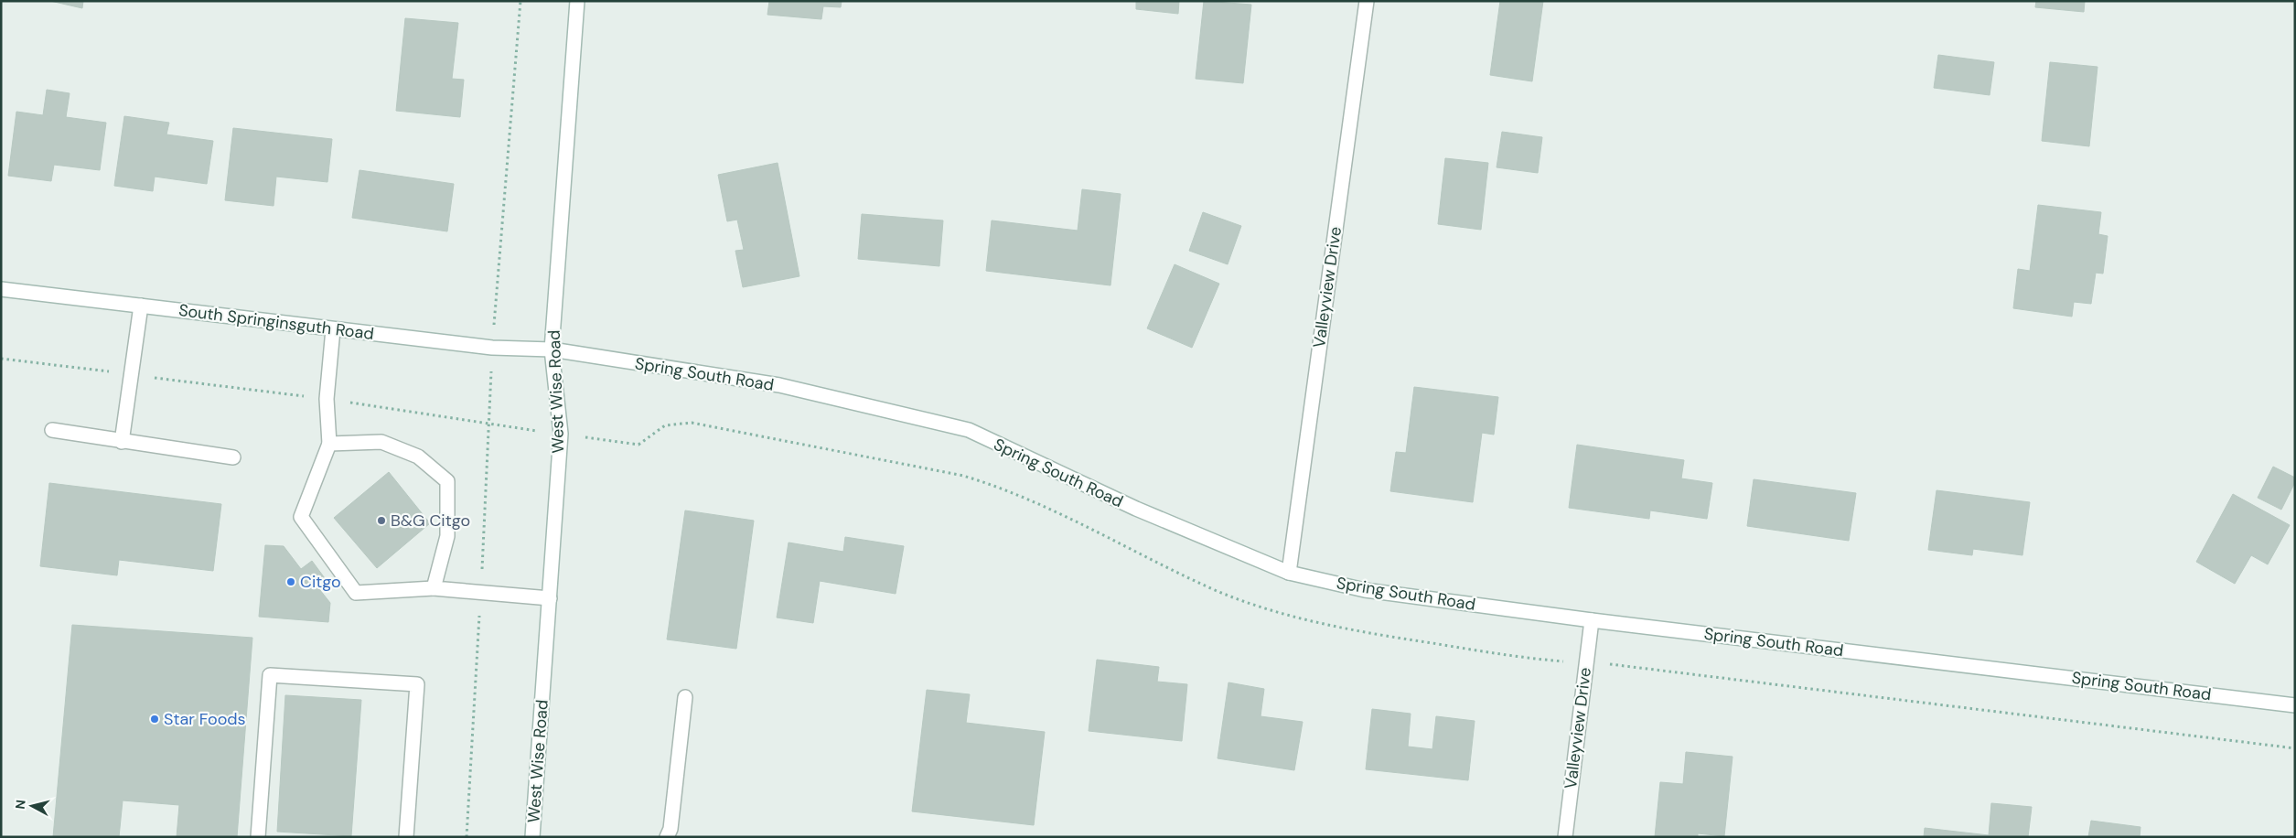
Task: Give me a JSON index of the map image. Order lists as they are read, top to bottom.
{
  "streets": {
    "street": [
      "Valleyview Drive",
      "South Springinsguth Road",
      "Spring South Road",
      "West Wise Road"
    ]
  },
  "crossings": [
    ["Valleyview Drive", "Spring South Road"],
    ["South Springinsguth Road", "Spring South Road"],
    ["South Springinsguth Road", "West Wise Road"],
    ["Spring South Road", "West Wise Road"]
  ],
  "places": ["B&G Citgo", "Citgo", "Star Foods"],
  "north": "left"
}
